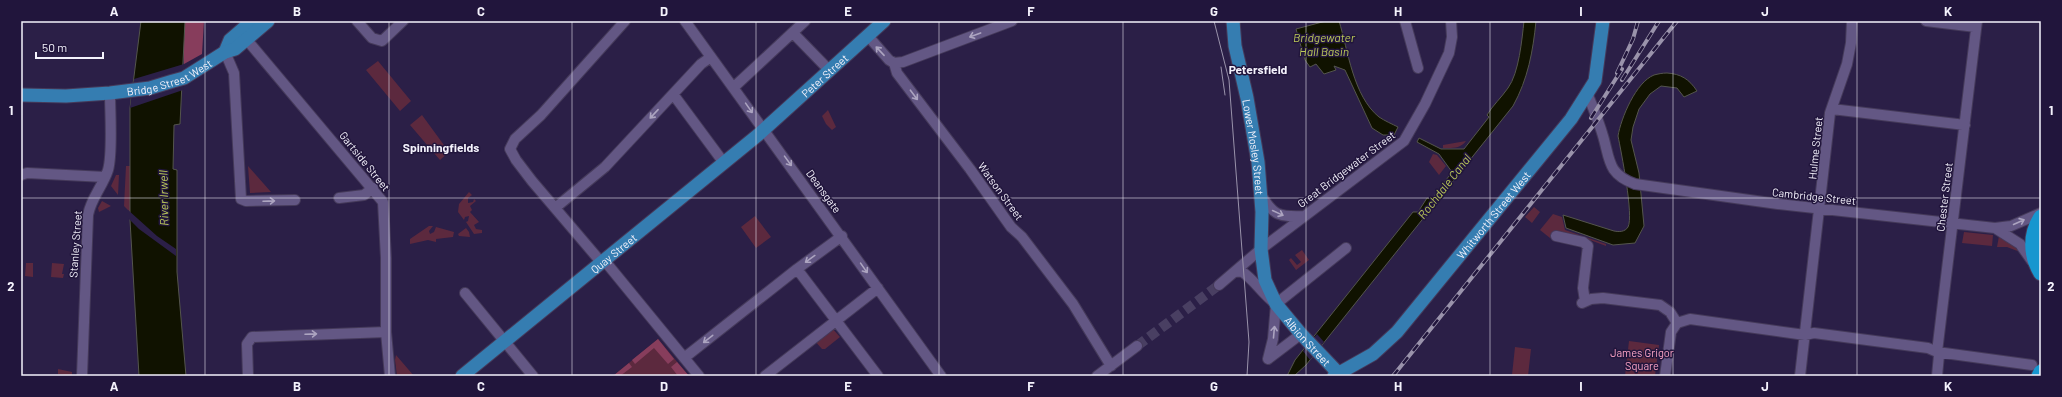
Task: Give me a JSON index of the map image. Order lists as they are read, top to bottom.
{
  "streets": {
    "main road": [
      "Bridge Street West",
      "Peter Street",
      "Lower Mosley Street",
      "Whitworth Street West",
      "Quay Street",
      "Albion Street"
    ],
    "street": [
      "Hulme Street",
      "Gartside Street",
      "Great Bridgewater Street",
      "Deansgate",
      "Watson Street",
      "Cambridge Street",
      "Chester Street",
      "Stanley Street"
    ]
  },
  "crossings": [
    ["Bridge Street West", "Gartside Street"],
    ["Bridge Street West", "Stanley Street"],
    ["Peter Street", "Deansgate"],
    ["Peter Street", "Watson Street"],
    ["Peter Street", "Quay Street"],
    ["Lower Mosley Street", "Great Bridgewater Street"],
    ["Lower Mosley Street", "Albion Street"],
    ["Hulme Street", "Cambridge Street"],
    ["Great Bridgewater Street", "Albion Street"],
    ["Deansgate", "Quay Street"],
    ["Cambridge Street", "Chester Street"],
    ["Cambridge Street", "Whitworth Street West"],
    ["Whitworth Street West", "Albion Street"]
  ],
  "one_way": ["Watson Street"],
  "districts": ["Petersfield", "Spinningfields"],
  "water": ["Bridgewater Hall Basin", "Rochdale Canal", "River Irwell"],
  "parks": ["James Grigor Square"],
  "scale_bar": "50 m",
  "grid": {
    "columns": [
      "A",
      "B",
      "C",
      "D",
      "E",
      "F",
      "G",
      "H",
      "I",
      "J",
      "K"
    ],
    "rows": ["1", "2"]
  }
}
